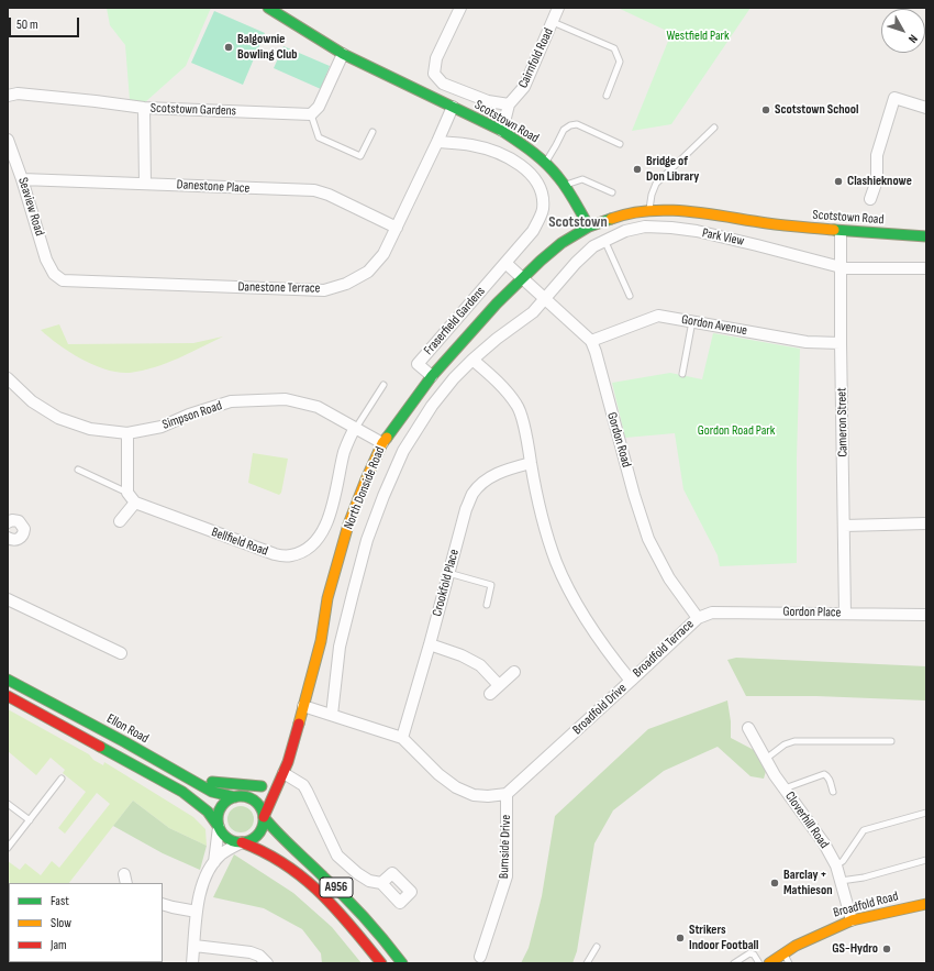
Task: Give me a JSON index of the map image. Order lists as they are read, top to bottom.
{
  "streets": {
    "main road": [
      "Scotstown Road",
      "North Donside Road",
      "Ellon Road",
      "A956",
      "Broadfold Road"
    ],
    "street": [
      "Cairnfold Road",
      "Scotstown Gardens",
      "Danestone Place",
      "Seaview Road",
      "Park View",
      "Danestone Terrace",
      "Fraserfield Gardens",
      "Gordon Avenue",
      "Simpson Road",
      "Cameron Street",
      "Gordon Road",
      "Bellfield Road",
      "Crookfold Place",
      "Gordon Place",
      "Broadfold Terrace",
      "Broadfold Drive",
      "Cloverhill Road",
      "Burnside Drive"
    ]
  },
  "crossings": [
    ["Cairnfold Road", "Scotstown Road"],
    ["Scotstown Road", "Danestone Terrace"],
    ["Scotstown Road", "Cameron Street"],
    ["Scotstown Road", "North Donside Road"],
    ["Danestone Place", "Seaview Road"],
    ["Danestone Place", "Danestone Terrace"],
    ["Seaview Road", "Danestone Terrace"],
    ["Park View", "Cameron Street"],
    ["Park View", "North Donside Road"],
    ["Danestone Terrace", "Fraserfield Gardens"],
    ["Fraserfield Gardens", "North Donside Road"],
    ["Gordon Avenue", "Cameron Street"],
    ["Gordon Avenue", "Gordon Road"],
    ["Simpson Road", "North Donside Road"],
    ["Simpson Road", "Bellfield Road"],
    ["Cameron Street", "Gordon Place"],
    ["Gordon Road", "North Donside Road"],
    ["Gordon Road", "Gordon Place"],
    ["Gordon Road", "Broadfold Terrace"],
    ["North Donside Road", "Broadfold Drive"],
    ["North Donside Road", "Ellon Road"],
    ["North Donside Road", "A956"],
    ["Crookfold Place", "Broadfold Drive"],
    ["Gordon Place", "Broadfold Terrace"],
    ["Broadfold Terrace", "Broadfold Drive"],
    ["Broadfold Drive", "Burnside Drive"],
    ["Ellon Road", "A956"],
    ["Cloverhill Road", "Broadfold Road"]
  ],
  "districts": ["Scotstown"],
  "parks": ["Westfield Park", "Gordon Road Park"],
  "places": [
    "Balgownie Bowling Club",
    "Scotstown School",
    "Bridge of Don Library",
    "Clashieknowe",
    "Barclay + Mathieson",
    "Strikers Indoor Football",
    "GS-Hydro"
  ],
  "legend": ["Fast", "Slow", "Jam"],
  "scale_bar": "50 m",
  "north": "bottom right"
}
